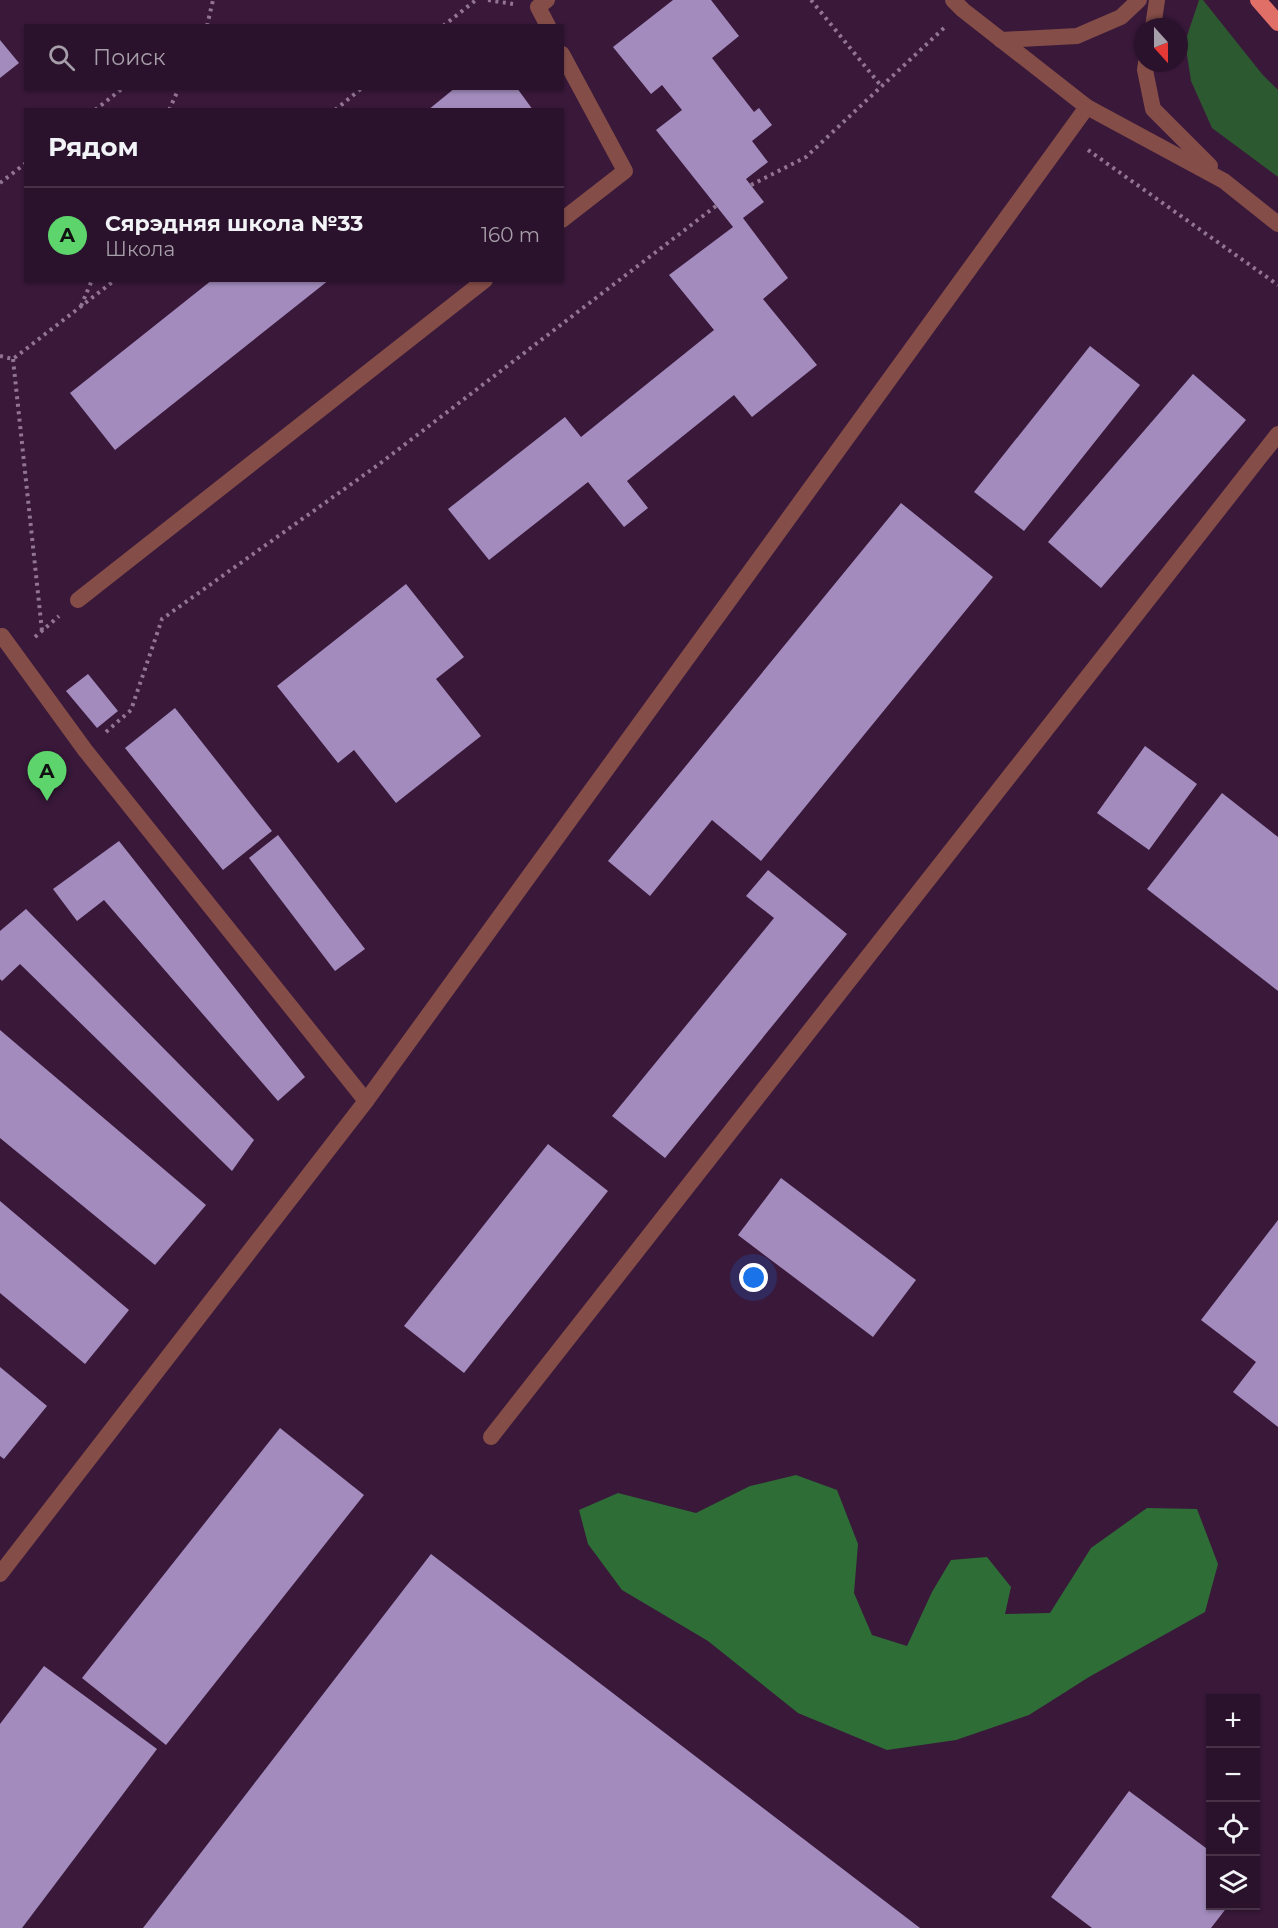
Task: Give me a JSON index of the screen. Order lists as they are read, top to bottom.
{
  "north": "bottom",
  "page": {
    "search": "Поиск",
    "heading": "Рядом",
    "list": [
      {
        "mark": "A",
        "name": "Сярэдняя школа №33",
        "note": "Школа",
        "value": "160 m"
      }
    ],
    "pins": "A",
    "map_buttons": ["+", "−"]
  }
}
